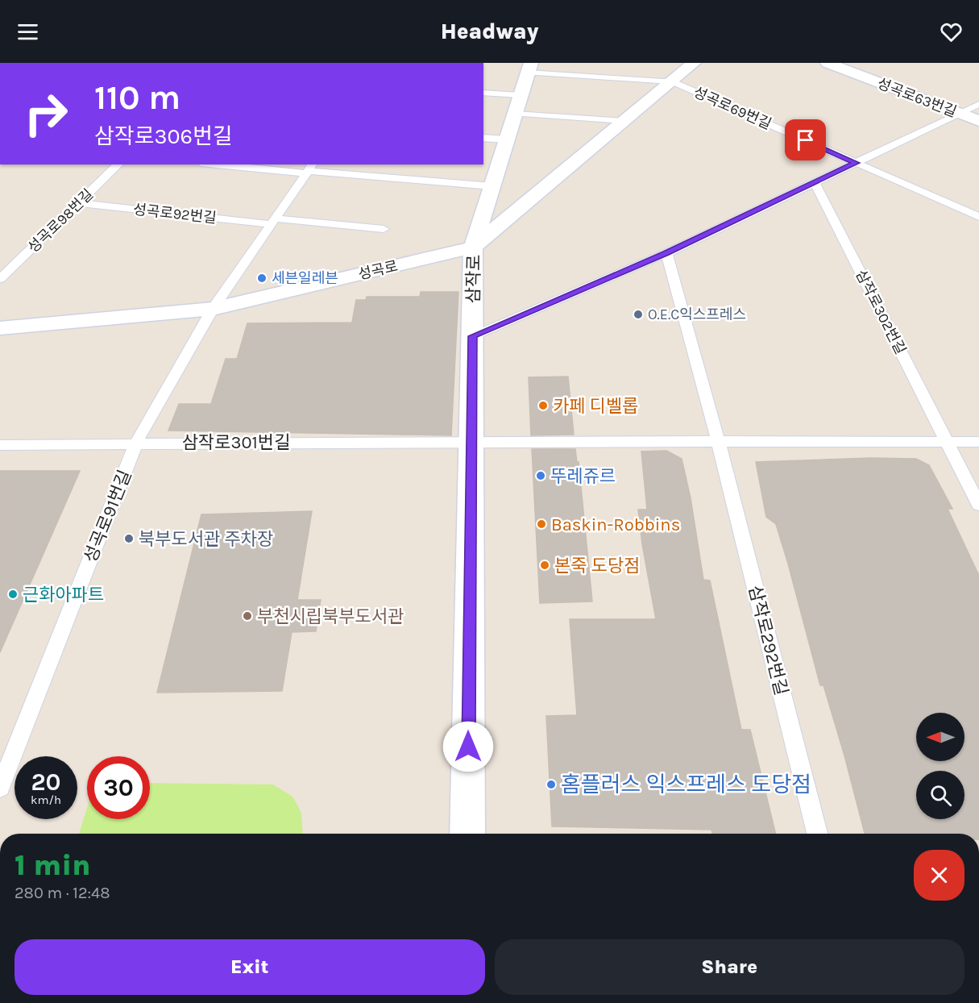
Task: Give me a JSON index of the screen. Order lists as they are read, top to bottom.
{
  "streets": {
    "street": ["성곡로63번길", "성곡로", "삼작로"],
    "lane": [
      "성곡로69번길",
      "성곡로92번길",
      "성곡로98번길",
      "삼작로302번길",
      "삼작로301번길",
      "성곡로91번길",
      "삼작로292번길"
    ]
  },
  "crossings": [
    ["성곡로69번길", "성곡로"],
    ["성곡로92번길", "성곡로98번길"],
    ["성곡로", "삼작로"],
    ["성곡로", "성곡로91번길"],
    ["삼작로", "삼작로301번길"],
    ["삼작로301번길", "성곡로91번길"]
  ],
  "places": [
    "세븐일레븐",
    "O.E.C익스프레스",
    "카페 디벨롭",
    "뚜레쥬르",
    "Baskin-Robbins",
    "북부도서관 주차장",
    "본죽 도당점",
    "근화아파트",
    "부천시립북부도서관",
    "홈플러스 익스프레스 도당점"
  ],
  "north": "left",
  "page": {
    "header": "Headway",
    "turn": ["110 m", "삼작로306번길"],
    "speed": "20 km/h",
    "limit": "30",
    "heading": ["1 min", "280 m · 12:48"],
    "buttons": ["Exit", "Share"]
  }
}
